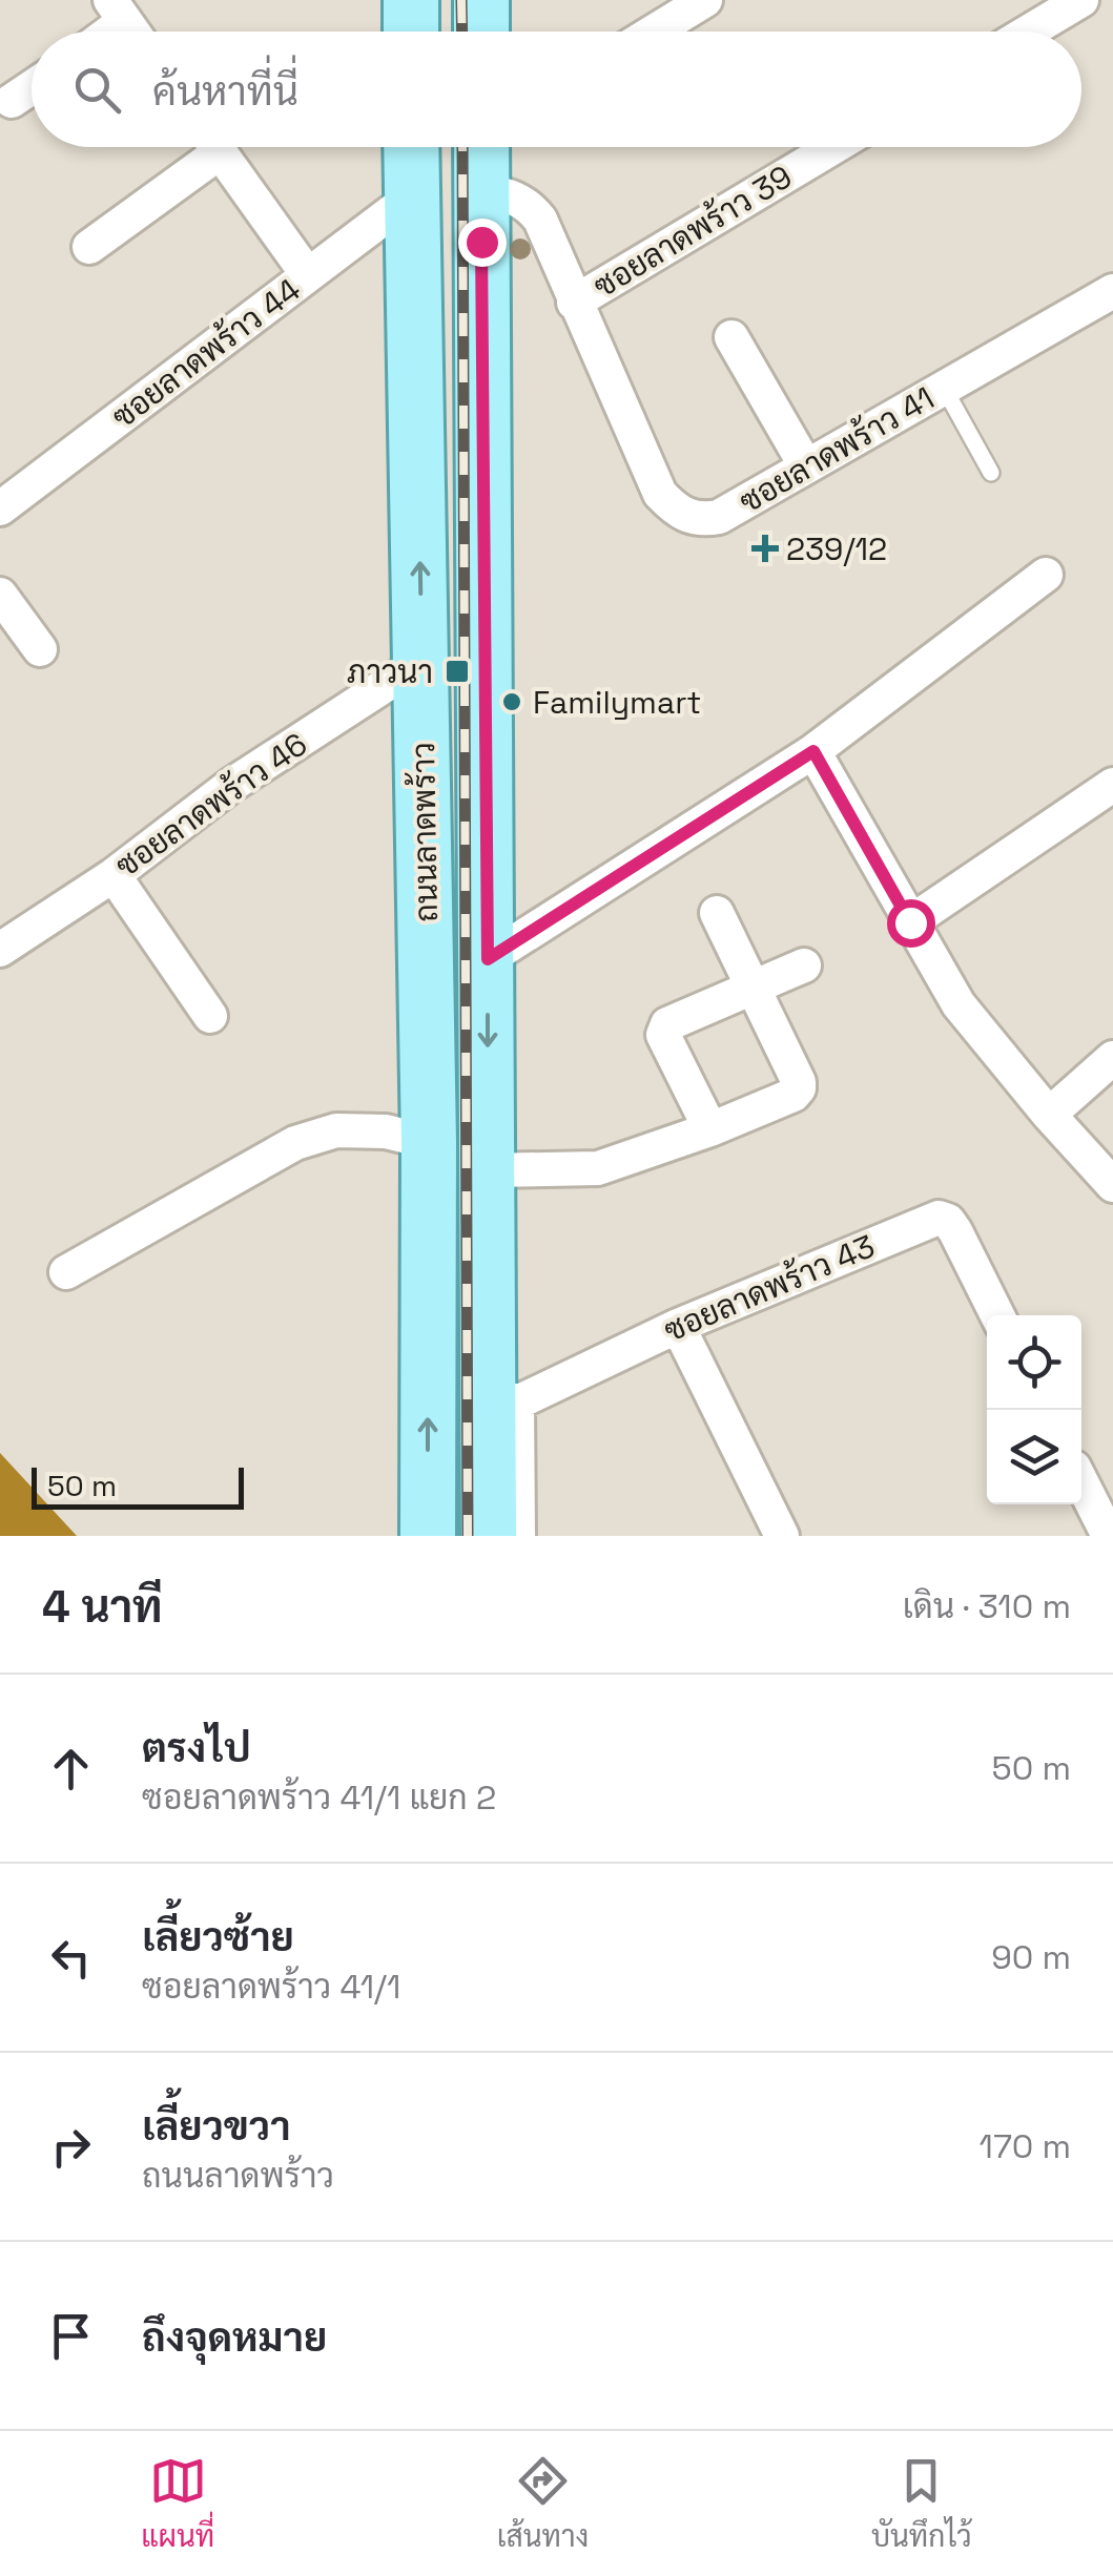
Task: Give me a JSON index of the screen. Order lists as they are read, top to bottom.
{
  "streets": {
    "main road": ["ถนนลาดพร้าว"],
    "street": [
      "ซอยลาดพร้าว 39",
      "ซอยลาดพร้าว 44",
      "ซอยลาดพร้าว 41",
      "ซอยลาดพร้าว 46",
      "ซอยลาดพร้าว 43"
    ]
  },
  "crossings": [
    ["ซอยลาดพร้าว 39", "ซอยลาดพร้าว 41"],
    ["ซอยลาดพร้าว 44", "ถนนลาดพร้าว"],
    ["ซอยลาดพร้าว 41", "ถนนลาดพร้าว"],
    ["ซอยลาดพร้าว 46", "ถนนลาดพร้าว"],
    ["ถนนลาดพร้าว", "ซอยลาดพร้าว 43"]
  ],
  "places": {
    "health": ["239/12"],
    "transit": ["ภาวนา"],
    "other": ["Familymart"]
  },
  "scale_bar": "50 m",
  "page": {
    "search": "ค้นหาที่นี่",
    "scale": "50 m",
    "heading": ["4 นาที", "เดิน · 310 m"],
    "list": [
      ["ตรงไป", "ซอยลาดพร้าว 41/1 แยก 2", "50 m"],
      ["เลี้ยวซ้าย", "ซอยลาดพร้าว 41/1", "90 m"],
      ["เลี้ยวขวา", "ถนนลาดพร้าว", "170 m"],
      "ถึงจุดหมาย"
    ],
    "nav": ["แผนที่", "เส้นทาง", "บันทึกไว้"]
  }
}
